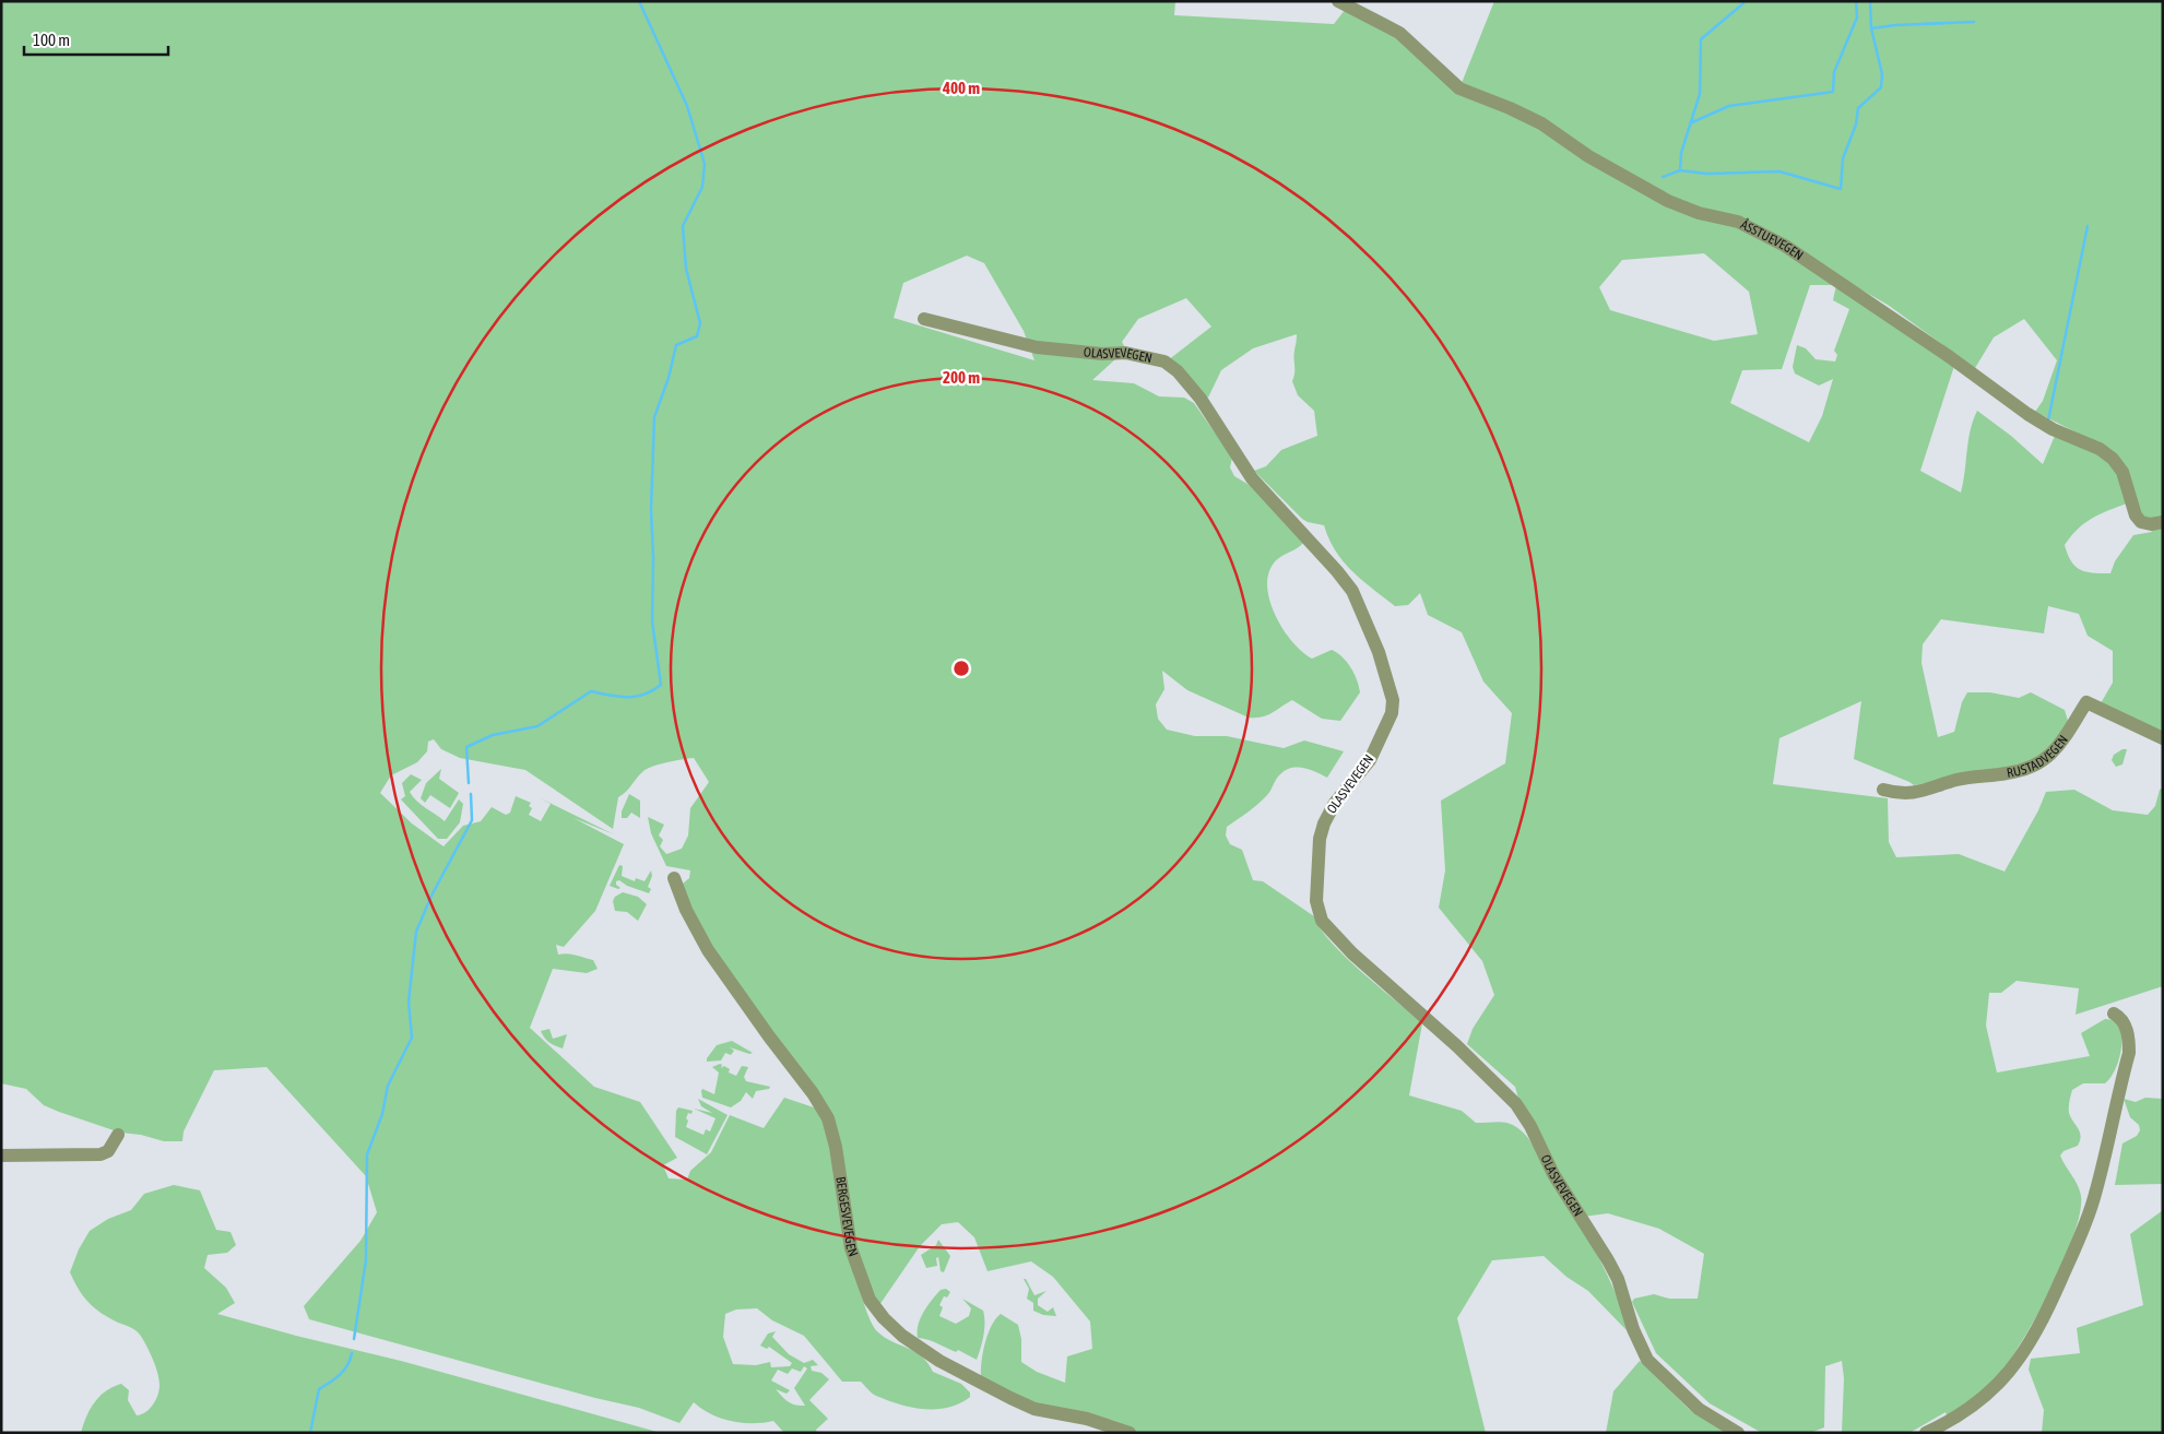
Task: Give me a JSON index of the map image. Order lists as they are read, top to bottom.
{
  "streets": {
    "street": [
      "ÅSSTUEVEGEN",
      "OLASVEVEGEN",
      "RUSTADVEGEN",
      "BERGESVEVEGEN"
    ]
  },
  "scale_bar": "100 m",
  "rings": ["400 m", "200 m"]
}
